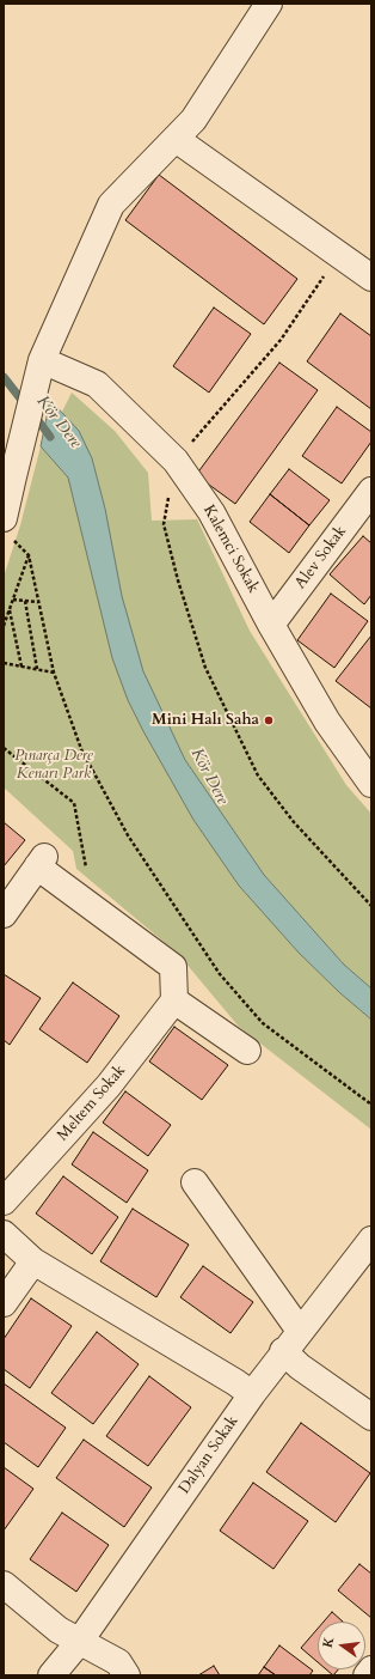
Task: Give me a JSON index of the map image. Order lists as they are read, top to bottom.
{
  "streets": {
    "street": [
      "Kalemci Sokak",
      "Alev Sokak",
      "Meltem Sokak",
      "Dalyan Sokak"
    ]
  },
  "crossings": [
    ["Kalemci Sokak", "Alev Sokak"]
  ],
  "water": ["Kör Dere"],
  "parks": ["Pınarça Dere Kenarı Park"],
  "places": ["Mini Halı Saha"],
  "north": "left"
}
